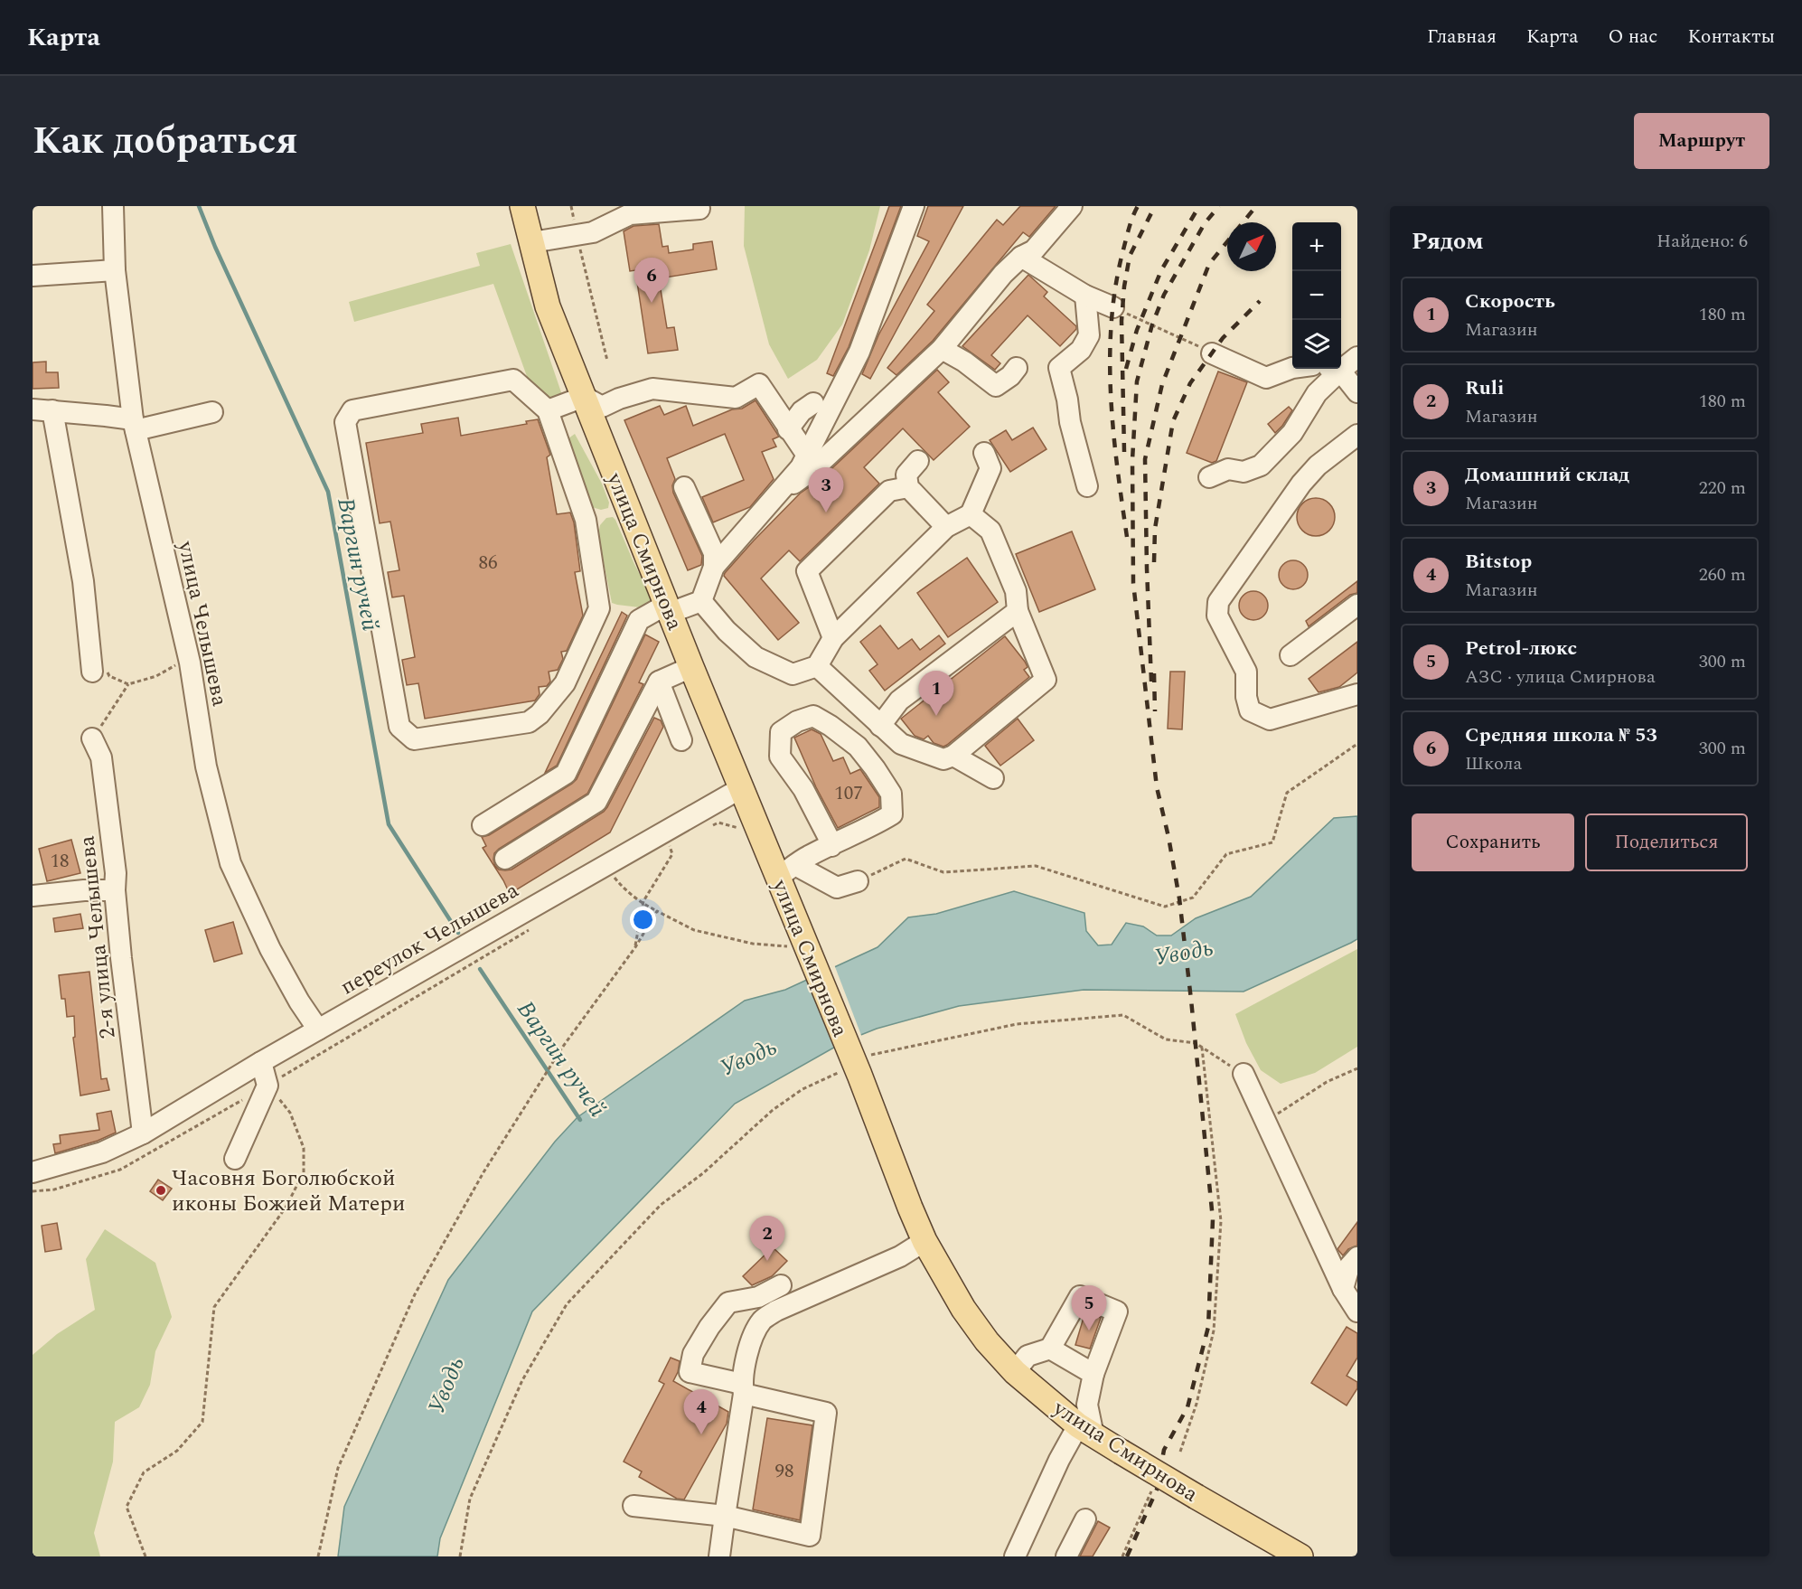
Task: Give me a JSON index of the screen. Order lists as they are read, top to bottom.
{
  "streets": {
    "main road": ["улица Смирнова"],
    "street": ["улица Челышева", "2-я улица Челышева", "переулок Челышева"]
  },
  "crossings": [
    ["улица Смирнова", "переулок Челышева"],
    ["улица Челышева", "переулок Челышева"],
    ["2-я улица Челышева", "переулок Челышева"]
  ],
  "water": ["Варгин ручей", "Уводь"],
  "places": ["Часовня Боголюбской иконы Божией Матери"],
  "house_numbers": [
    "86",
    "107",
    "18",
    "98"
  ],
  "north": "top right",
  "page": {
    "header": "Карта",
    "nav": [
      "Главная",
      "Карта",
      "О нас",
      "Контакты"
    ],
    "title": "Как добраться",
    "buttons": [
      "Маршрут",
      ["Сохранить", "Поделиться"]
    ],
    "heading": ["Рядом", "Найдено: 6"],
    "map_buttons": ["+", "−"],
    "pins": [
      "6",
      "3",
      "1",
      "2",
      "5",
      "4"
    ],
    "list": [
      {
        "mark": "1",
        "name": "Скорость",
        "note": "Магазин",
        "value": "180 m"
      },
      {
        "mark": "2",
        "name": "Ruli",
        "note": "Магазин",
        "value": "180 m"
      },
      {
        "mark": "3",
        "name": "Домашний склад",
        "note": "Магазин",
        "value": "220 m"
      },
      {
        "mark": "4",
        "name": "Bitstop",
        "note": "Магазин",
        "value": "260 m"
      },
      {
        "mark": "5",
        "name": "Petrol-люкс",
        "note": "АЗС · улица Смирнова",
        "value": "300 m"
      },
      {
        "mark": "6",
        "name": "Средняя школа № 53",
        "note": "Школа",
        "value": "300 m"
      }
    ]
  }
}
